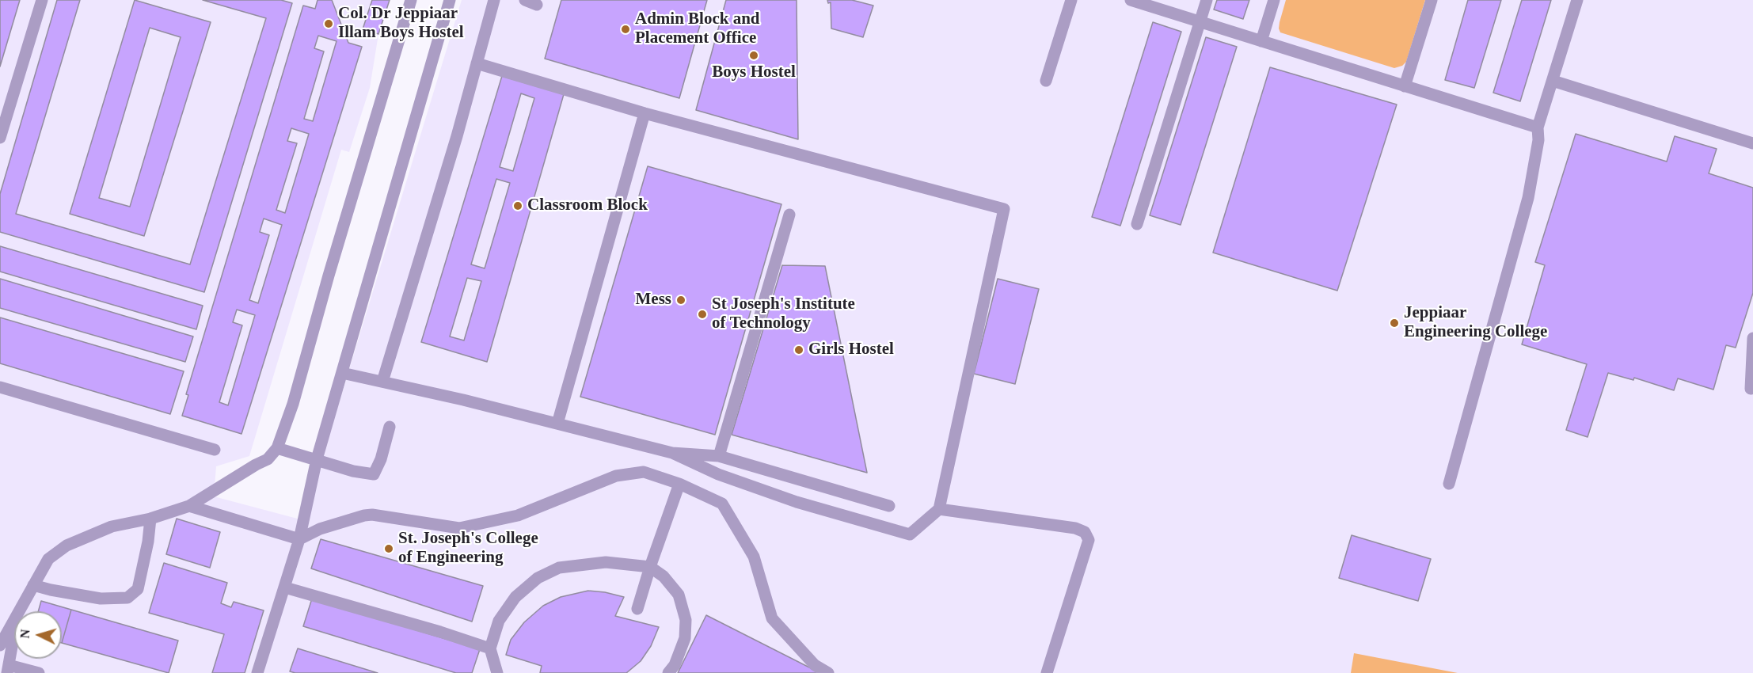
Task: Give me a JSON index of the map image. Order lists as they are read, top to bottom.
{
  "places": [
    "Col. Dr Jeppiaar Illam Boys Hostel",
    "Admin Block and Placement Office",
    "Boys Hostel",
    "Classroom Block",
    "Mess",
    "St Joseph's Institute of Technology",
    "Jeppiaar Engineering College",
    "Girls Hostel",
    "St. Joseph's College of Engineering"
  ],
  "north": "left"
}
